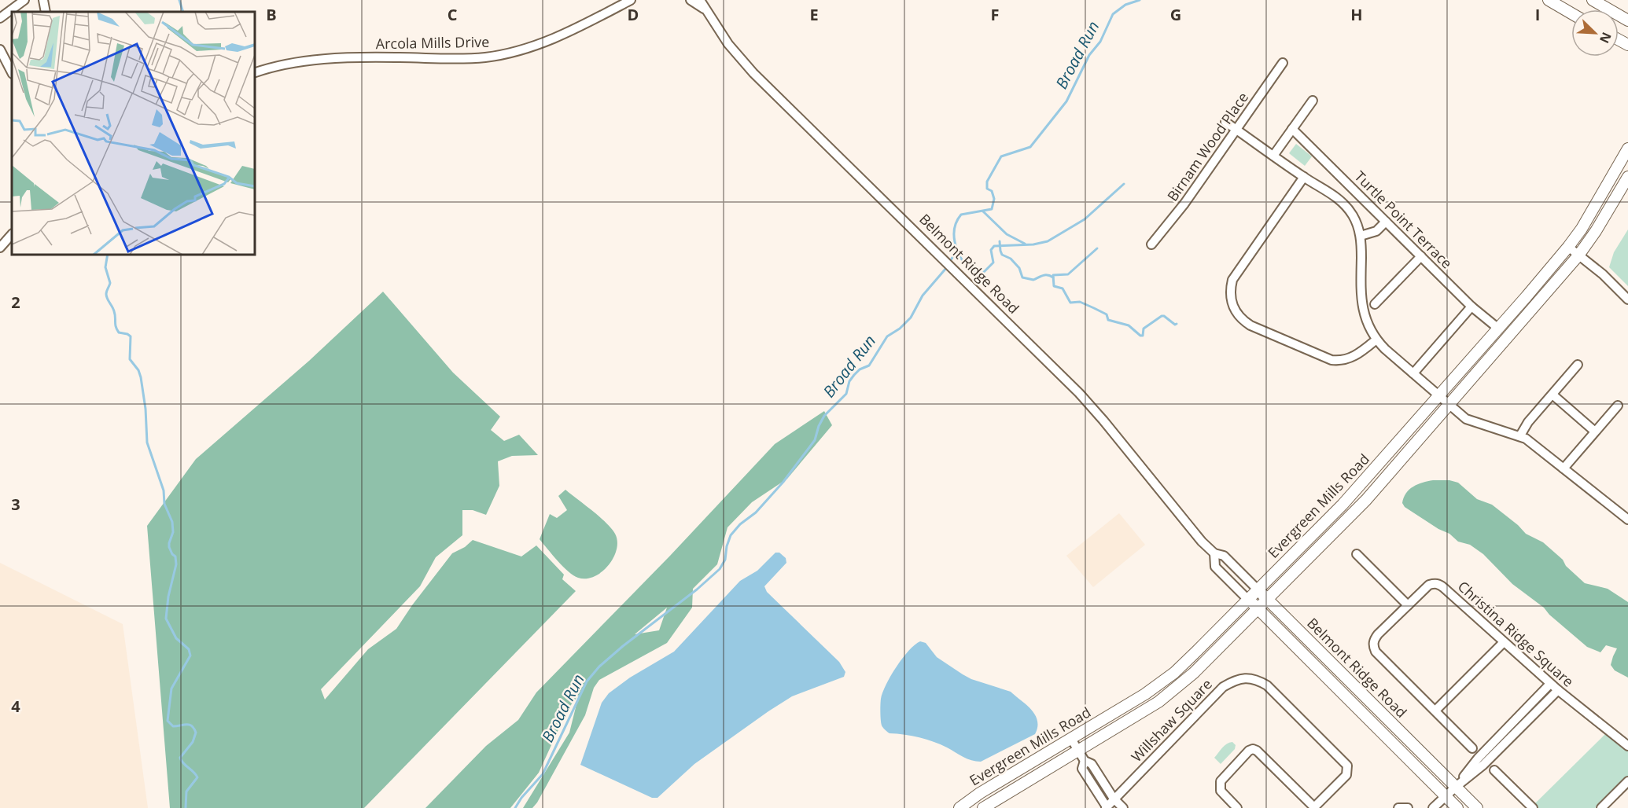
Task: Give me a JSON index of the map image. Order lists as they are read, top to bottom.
{
  "streets": {
    "main road": ["Belmont Ridge Road", "Evergreen Mills Road"],
    "street": [
      "Arcola Mills Drive",
      "Birnam Wood Place",
      "Turtle Point Terrace",
      "Christina Ridge Square",
      "Willshaw Square"
    ]
  },
  "crossings": [
    ["Turtle Point Terrace", "Evergreen Mills Road"],
    ["Belmont Ridge Road", "Evergreen Mills Road"]
  ],
  "water": ["Broad Run"],
  "north": "bottom right",
  "grid": {
    "columns": [
      "B",
      "C",
      "D",
      "E",
      "F",
      "G",
      "H",
      "I"
    ],
    "rows": ["2", "3", "4"]
  }
}
